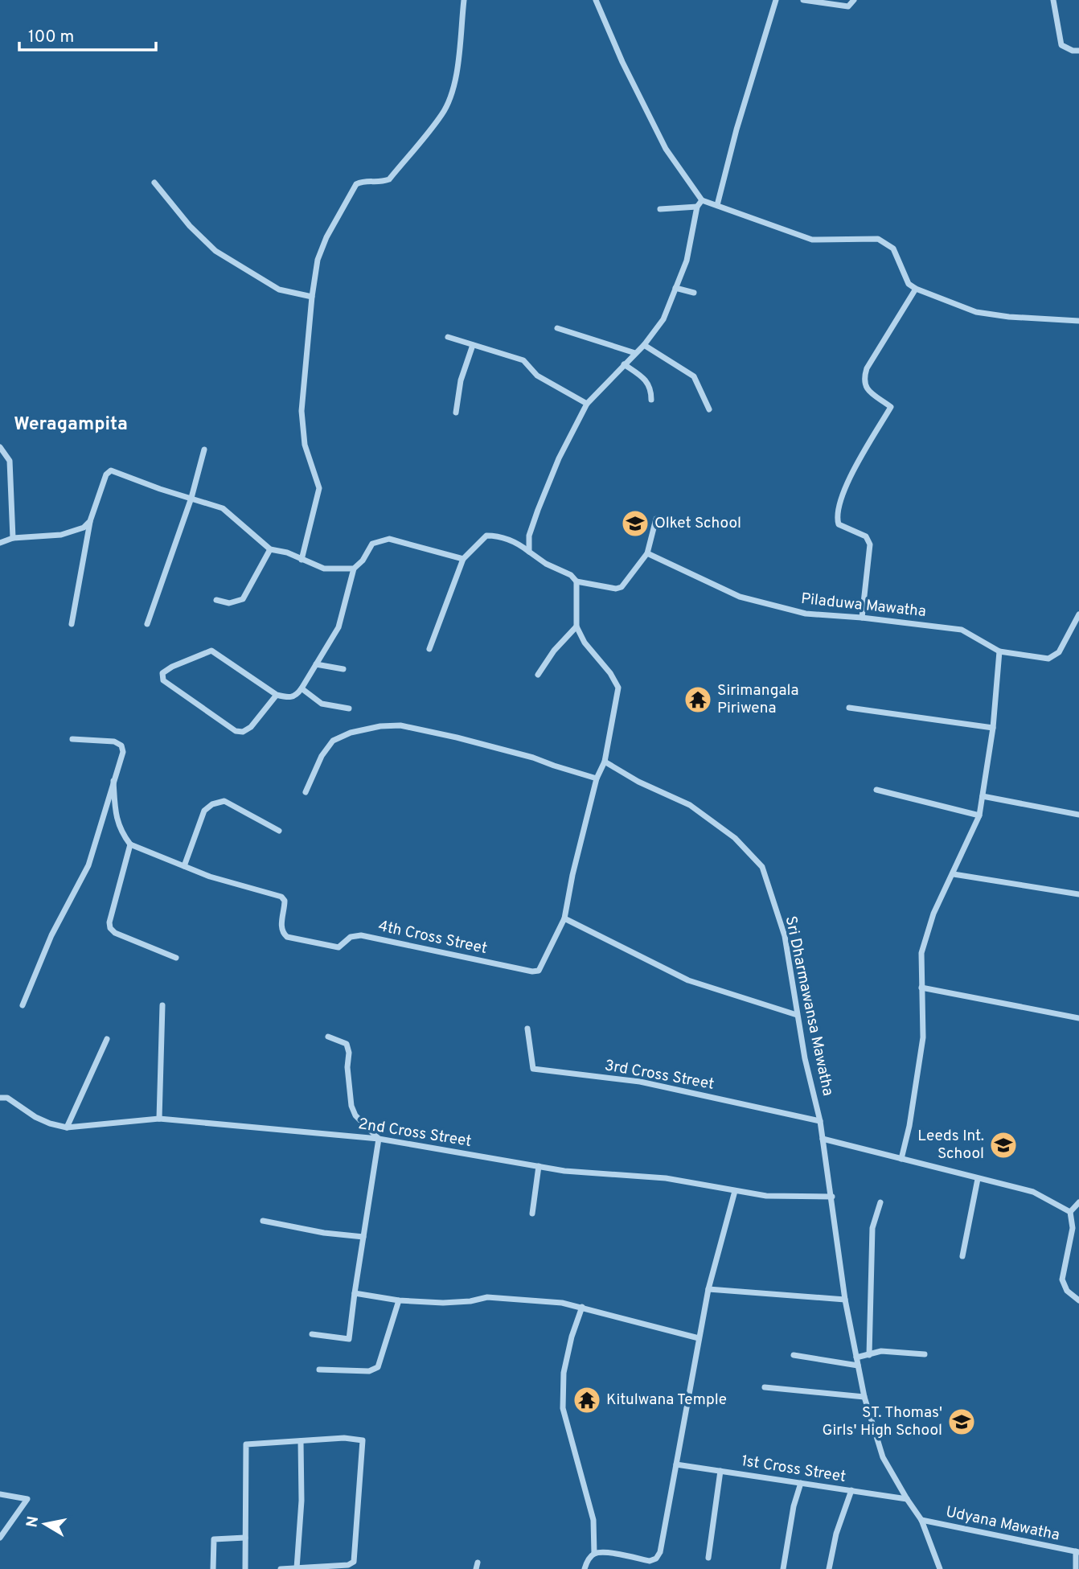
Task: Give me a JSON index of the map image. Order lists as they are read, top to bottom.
{
  "streets": {
    "street": [
      "Piladuwa Mawatha",
      "4th Cross Street",
      "Sri Dharmawansa Mawatha",
      "3rd Cross Street",
      "2nd Cross Street",
      "1st Cross Street",
      "Udyana Mawatha"
    ]
  },
  "crossings": [
    ["Sri Dharmawansa Mawatha", "3rd Cross Street"],
    ["Sri Dharmawansa Mawatha", "2nd Cross Street"],
    ["Sri Dharmawansa Mawatha", "1st Cross Street"],
    ["Sri Dharmawansa Mawatha", "Udyana Mawatha"]
  ],
  "districts": ["Weragampita"],
  "places": {
    "school or university": ["Olket School", "Leeds Int. School", "ST. Thomas' Girls' High School"],
    "temple": ["Sirimangala Piriwena", "Kitulwana Temple"]
  },
  "scale_bar": "100 m",
  "north": "left"
}
